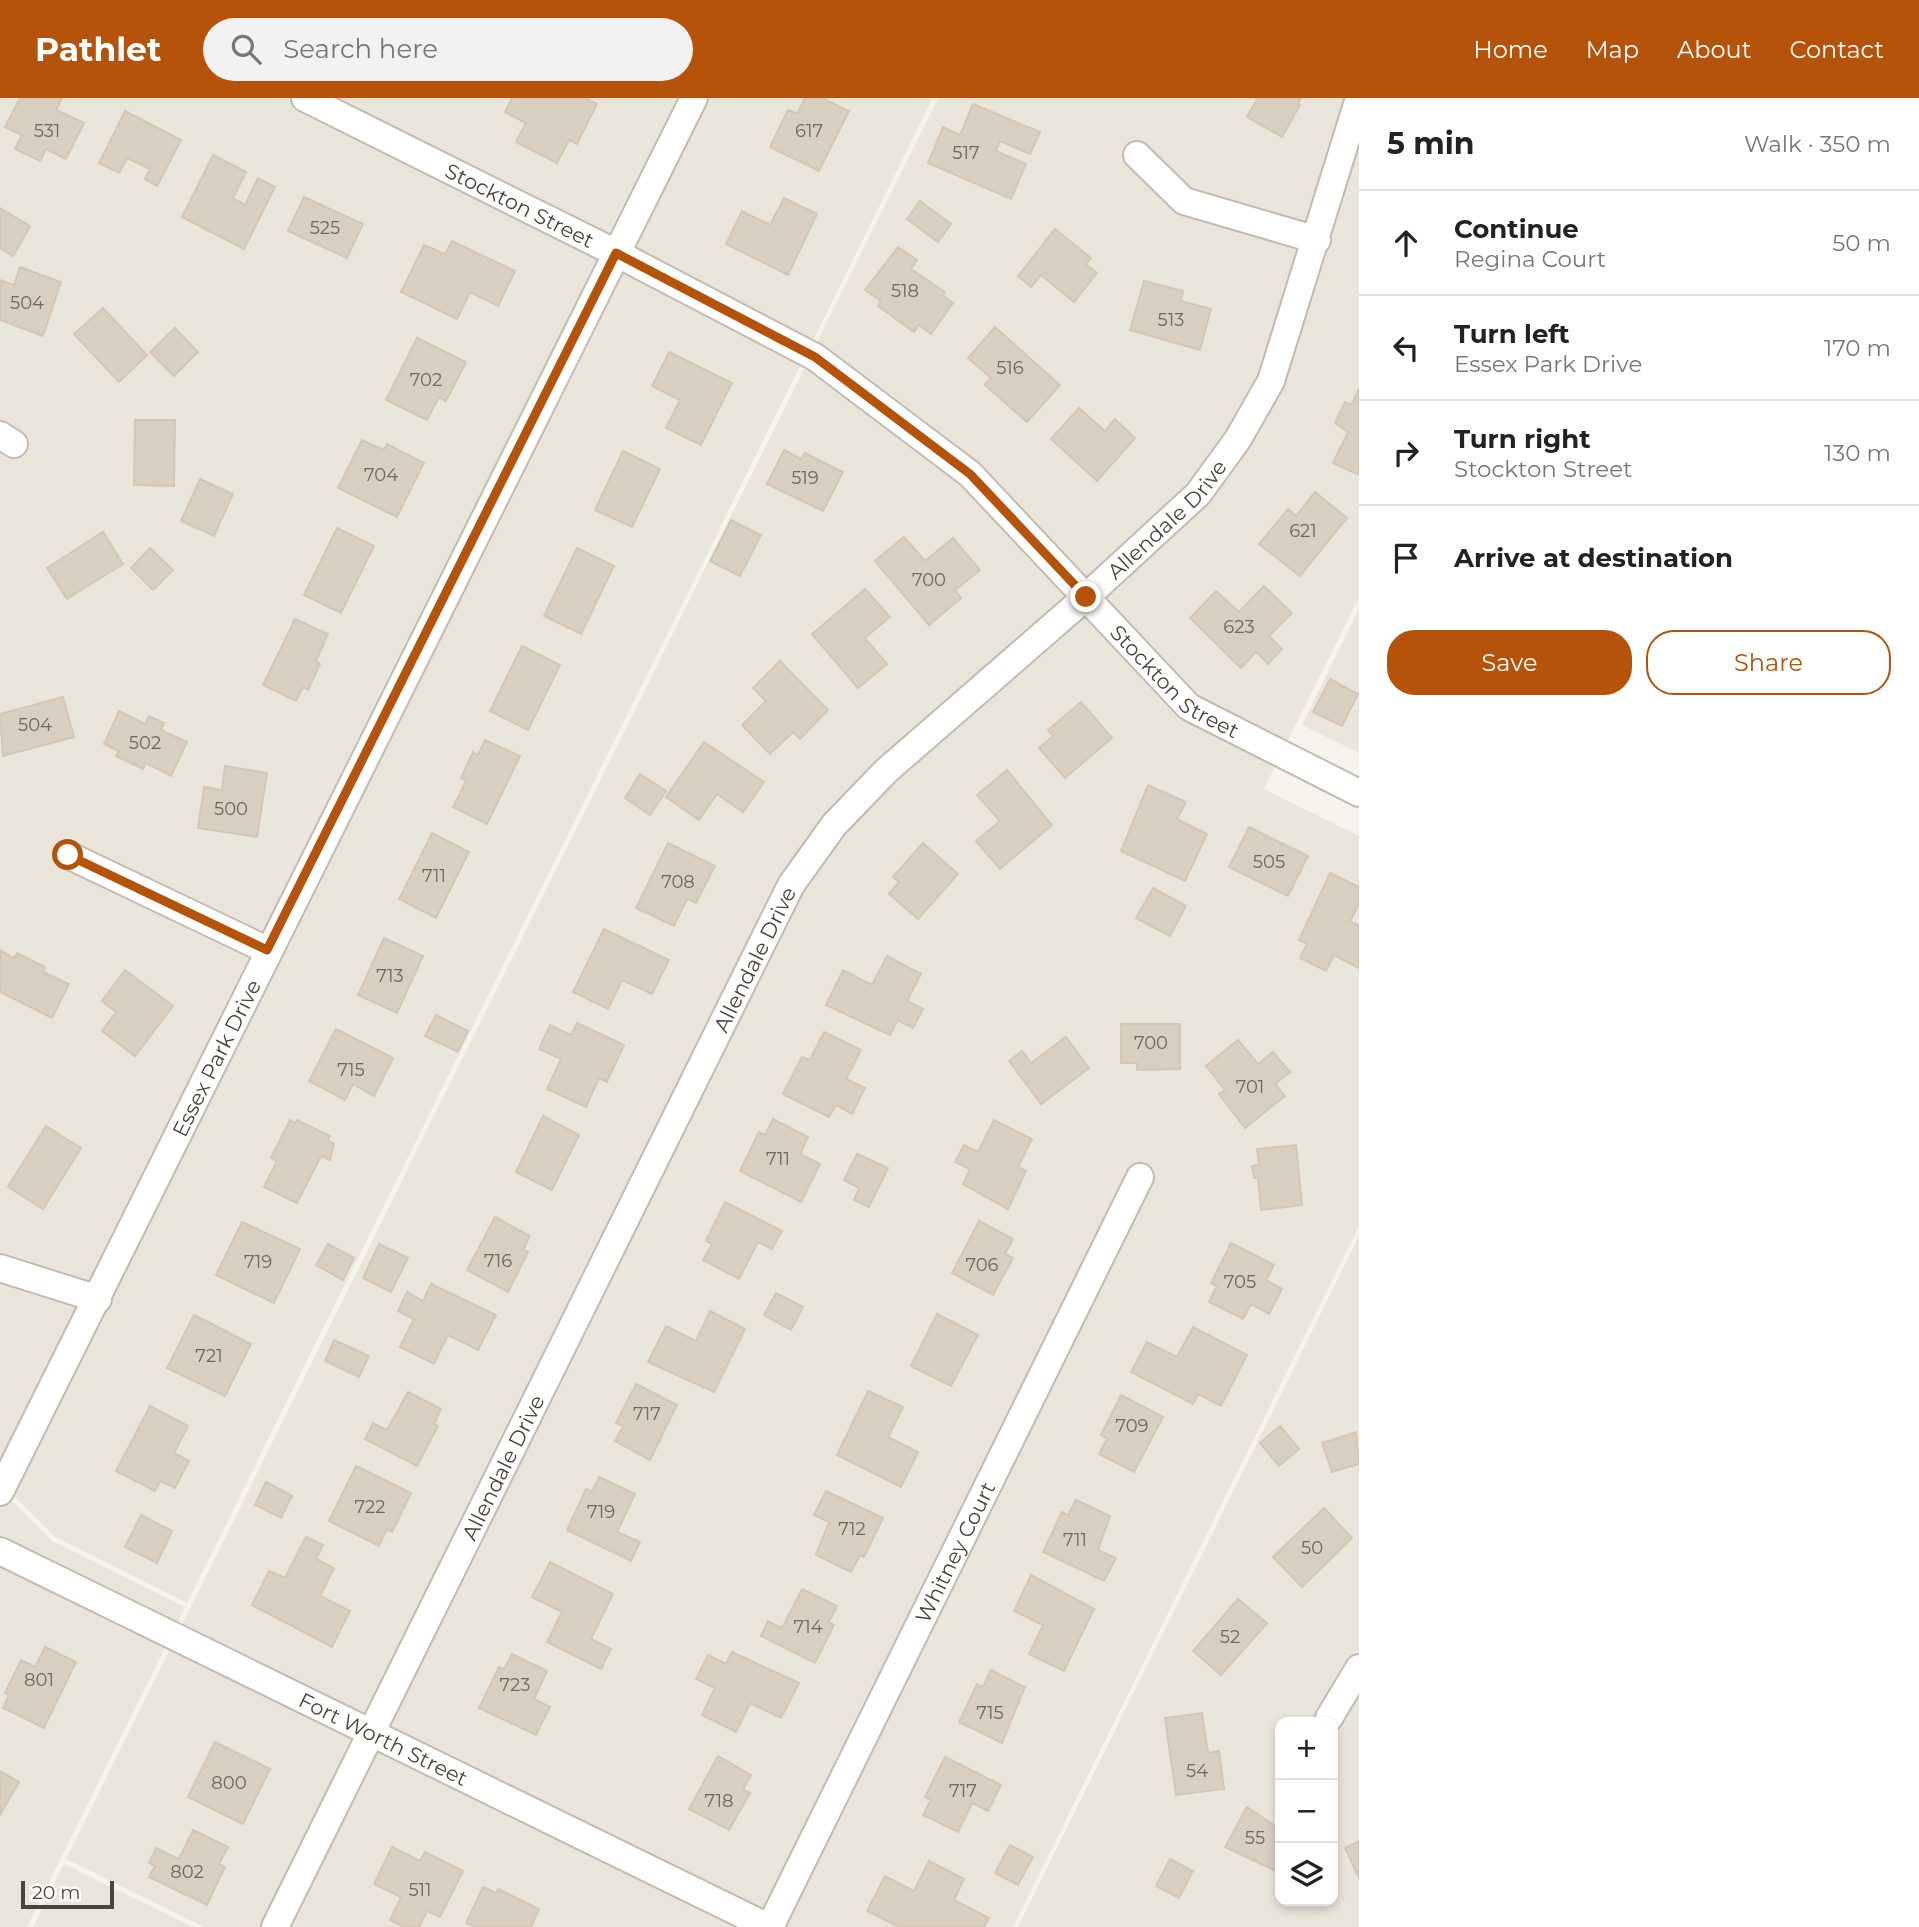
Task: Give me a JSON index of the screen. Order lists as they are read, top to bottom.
{
  "streets": {
    "street": [
      "Stockton Street",
      "Allendale Drive",
      "Essex Park Drive",
      "Whitney Court",
      "Fort Worth Street"
    ]
  },
  "crossings": [
    ["Stockton Street", "Allendale Drive"],
    ["Stockton Street", "Essex Park Drive"],
    ["Allendale Drive", "Fort Worth Street"],
    ["Whitney Court", "Fort Worth Street"]
  ],
  "house_numbers": [
    "531",
    "617",
    "517",
    "525",
    "518",
    "504",
    "513",
    "516",
    "702",
    "704",
    "519",
    "621",
    "700",
    "623",
    "504",
    "502",
    "500",
    "505",
    "711",
    "708",
    "713",
    "700",
    "715",
    "701",
    "711",
    "716",
    "719",
    "706",
    "705",
    "721",
    "717",
    "709",
    "722",
    "719",
    "712",
    "711",
    "50",
    "714",
    "52",
    "801",
    "723",
    "715",
    "54",
    "800",
    "717",
    "718",
    "55",
    "802",
    "511"
  ],
  "scale_bar": "20 m",
  "page": {
    "header": "Pathlet",
    "search": "Search here",
    "nav": [
      "Home",
      "Map",
      "About",
      "Contact"
    ],
    "heading": ["5 min", "Walk · 350 m"],
    "list": [
      ["Continue", "Regina Court", "50 m"],
      ["Turn left", "Essex Park Drive", "170 m"],
      ["Turn right", "Stockton Street", "130 m"],
      "Arrive at destination"
    ],
    "buttons": ["Save", "Share"],
    "map_buttons": ["+", "−"],
    "scale": "20 m"
  }
}
